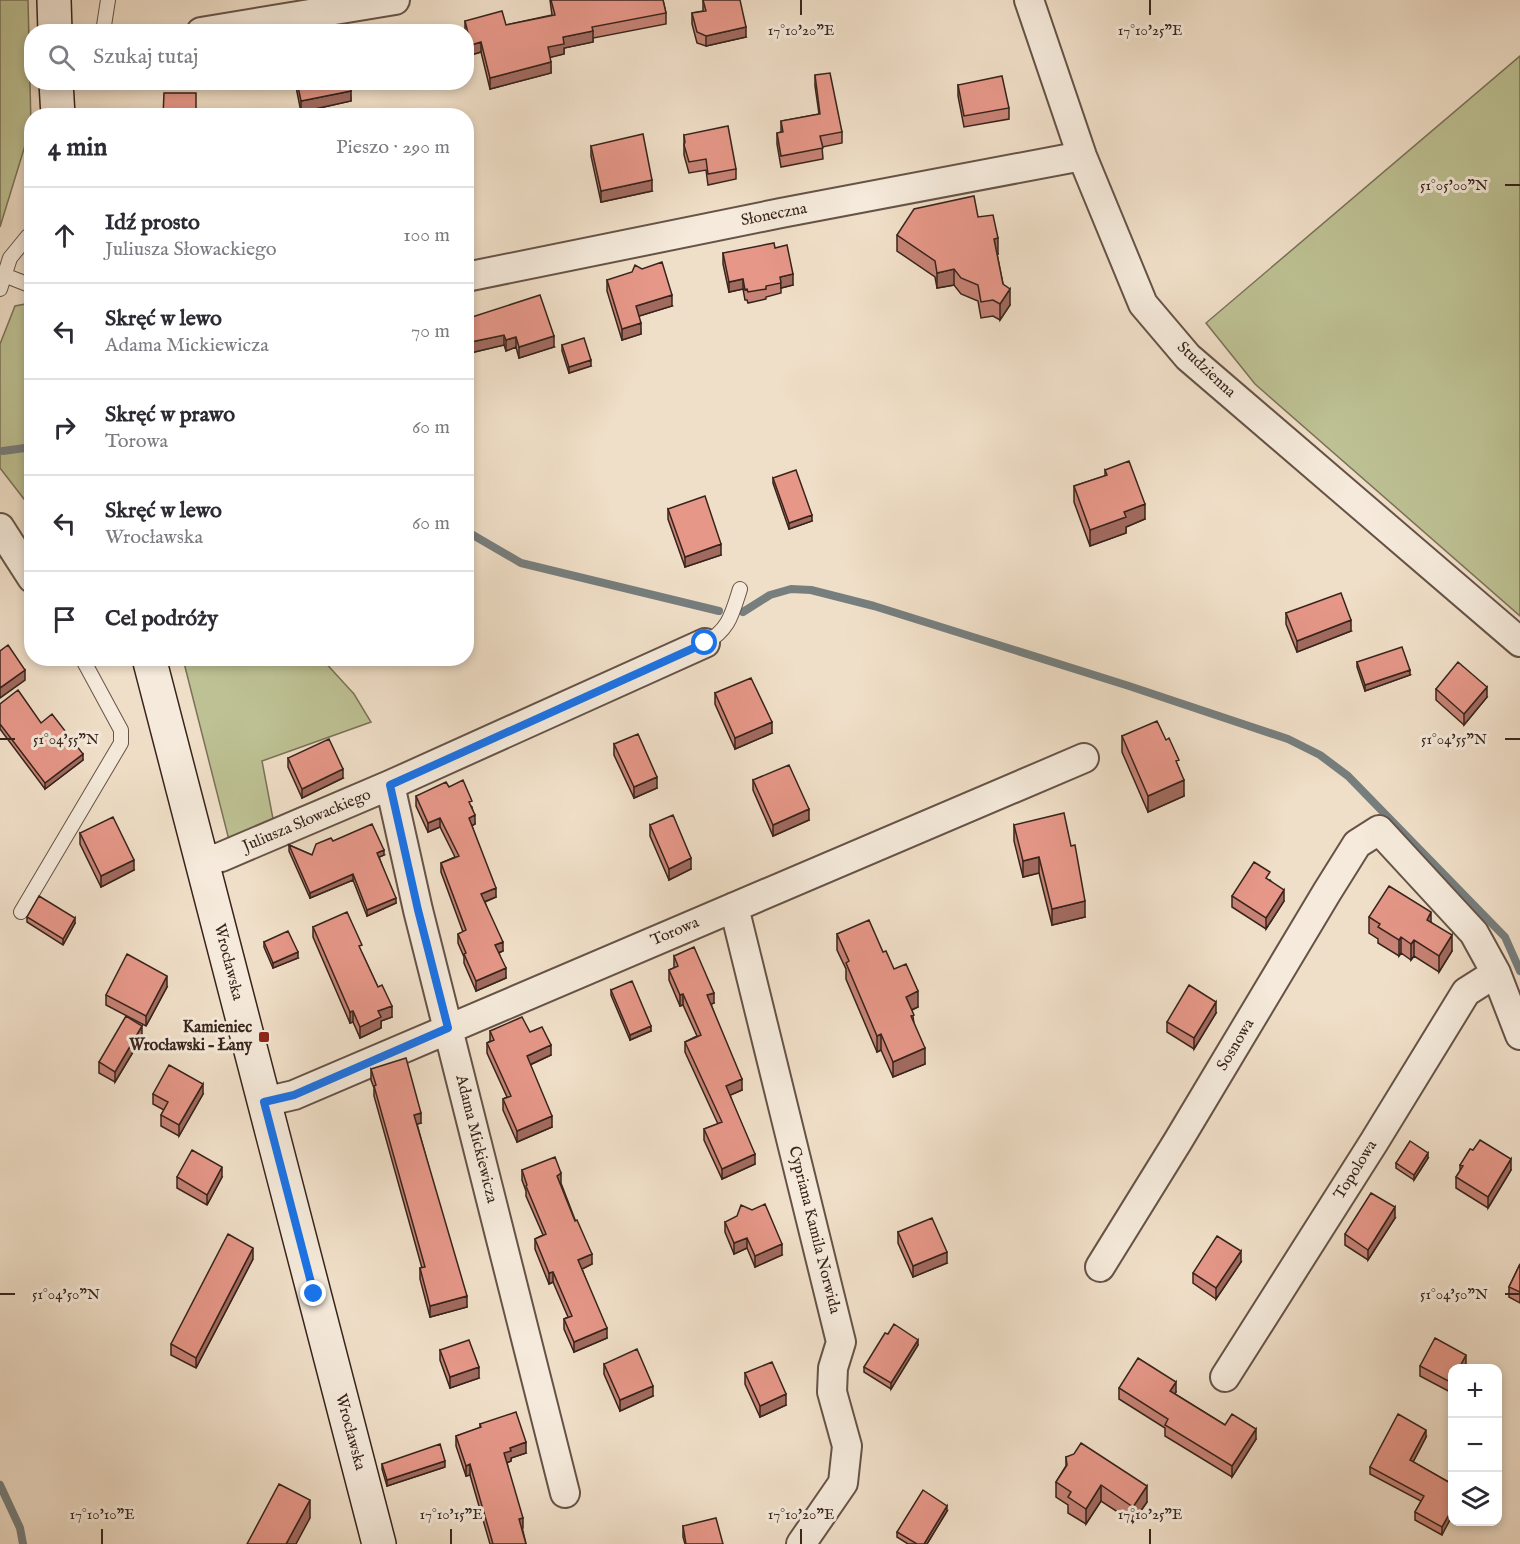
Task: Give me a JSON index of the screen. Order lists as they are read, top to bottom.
{
  "streets": {
    "main road": ["Wrocławska"],
    "street": [
      "Słoneczna",
      "Studzienna",
      "Juliusza Słowackiego",
      "Torowa",
      "Sosnowa",
      "Adama Mickiewicza",
      "Topolowa",
      "Cypriana Kamila Norwida"
    ]
  },
  "crossings": [
    ["Słoneczna", "Studzienna"],
    ["Juliusza Słowackiego", "Wrocławska"],
    ["Juliusza Słowackiego", "Adama Mickiewicza"],
    ["Torowa", "Wrocławska"],
    ["Torowa", "Adama Mickiewicza"],
    ["Torowa", "Cypriana Kamila Norwida"],
    ["Sosnowa", "Topolowa"]
  ],
  "places": {
    "transit": ["Kamieniec Wrocławski – Łany"]
  },
  "page": {
    "search": "Szukaj tutaj",
    "heading": ["4 min", "Pieszo · 290 m"],
    "list": [
      ["Idź prosto", "Juliusza Słowackiego", "100 m"],
      ["Skręć w lewo", "Adama Mickiewicza", "70 m"],
      ["Skręć w prawo", "Torowa", "60 m"],
      ["Skręć w lewo", "Wrocławska", "60 m"],
      "Cel podróży"
    ],
    "map_buttons": ["+", "−"]
  },
  "coordinates": [
    "17°10'20\"E",
    "17°10'25\"E",
    "51°05'00\"N",
    "51°04'55\"N",
    "51°04'50\"N",
    "17°10'10\"E",
    "17°10'15\"E"
  ]
}
